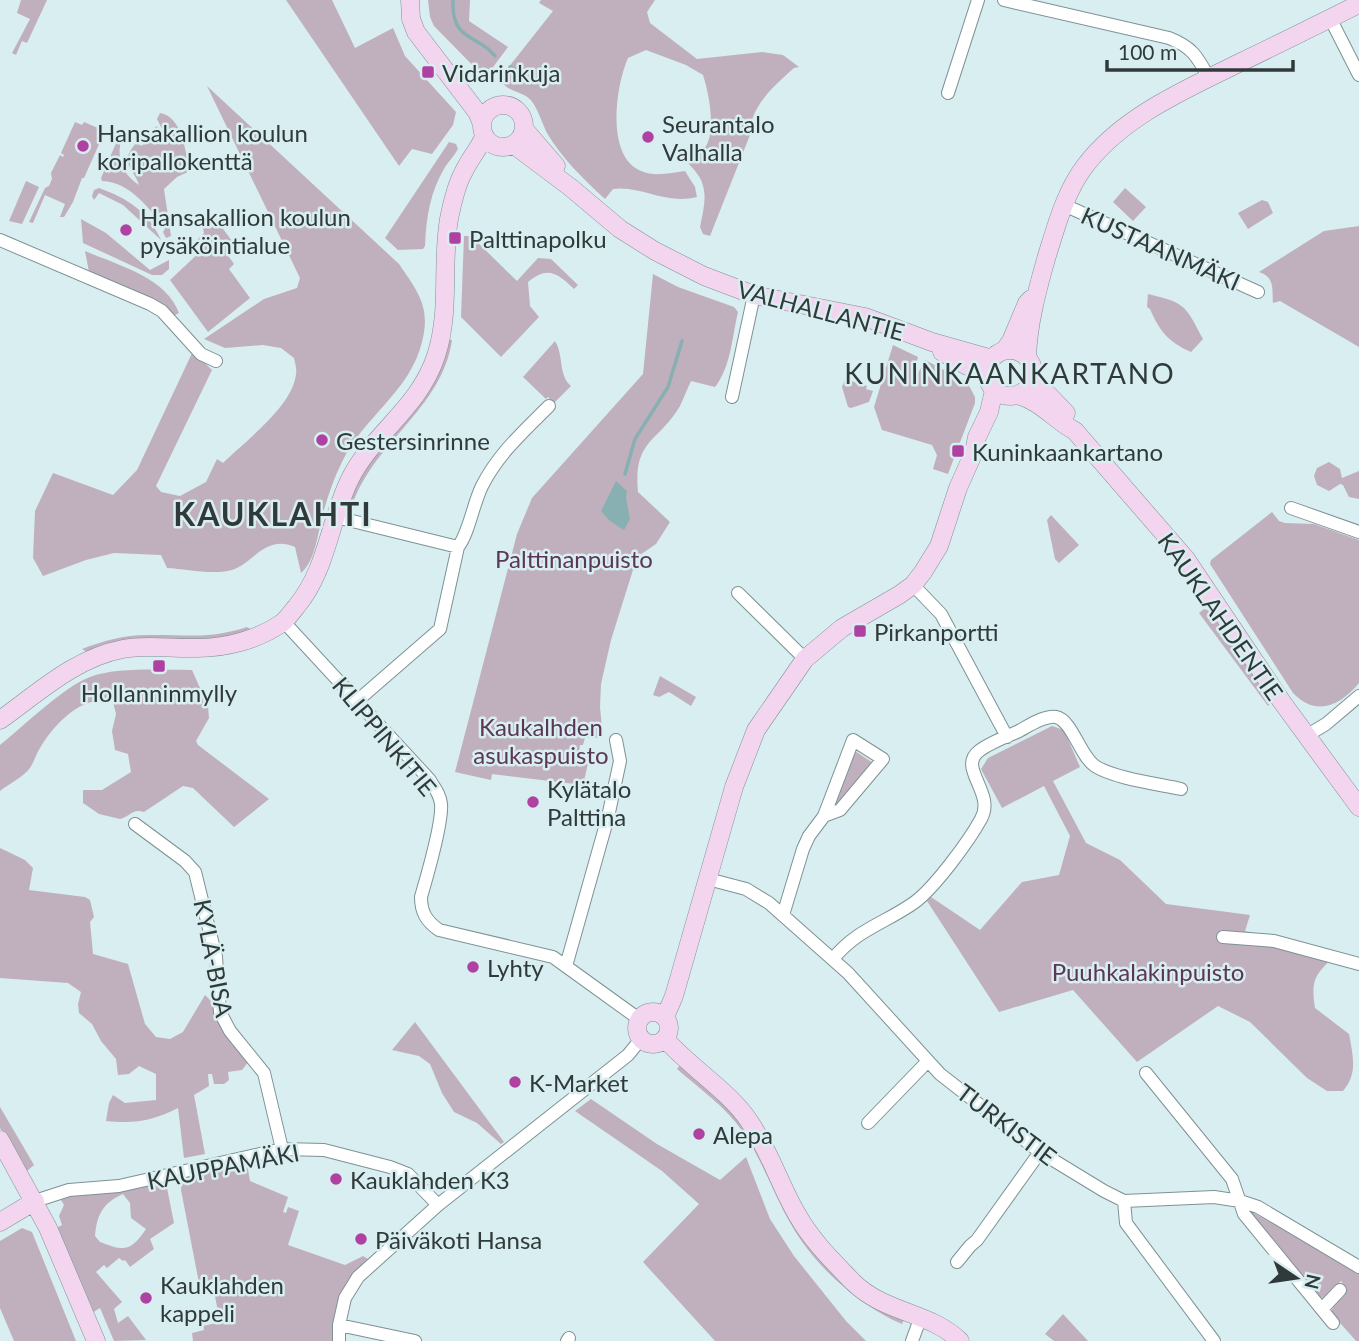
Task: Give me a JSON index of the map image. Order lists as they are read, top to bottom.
{
  "streets": {
    "street": [
      "KUSTAANMÄKI",
      "VALHALLANTIE",
      "KAUKLAHDENTIE",
      "KLIPPINKITIE",
      "KYLÄ-BISA",
      "TURKISTIE",
      "KAUPPAMÄKI"
    ]
  },
  "crossings": [
    ["VALHALLANTIE", "KAUKLAHDENTIE"],
    ["KYLÄ-BISA", "KAUPPAMÄKI"]
  ],
  "districts": ["KUNINKAANKARTANO", "KAUKLAHTI"],
  "parks": ["Palttinanpuisto", "Kaukalhden asukaspuisto", "Puuhkalakinpuisto"],
  "places": {
    "transit": [
      "Vidarinkuja",
      "Palttinapolku",
      "Kuninkaankartano",
      "Pirkanportti",
      "Hollanninmylly"
    ],
    "other": [
      "Seurantalo Valhalla",
      "Hansakallion koulun koripallokenttä",
      "Hansakallion koulun pysäköintialue",
      "Gestersinrinne",
      "Kylätalo Palttina",
      "Lyhty",
      "K-Market",
      "Alepa",
      "Kauklahden K3",
      "Päiväkoti Hansa",
      "Kauklahden kappeli"
    ]
  },
  "scale_bar": "100 m",
  "north": "right"
}
